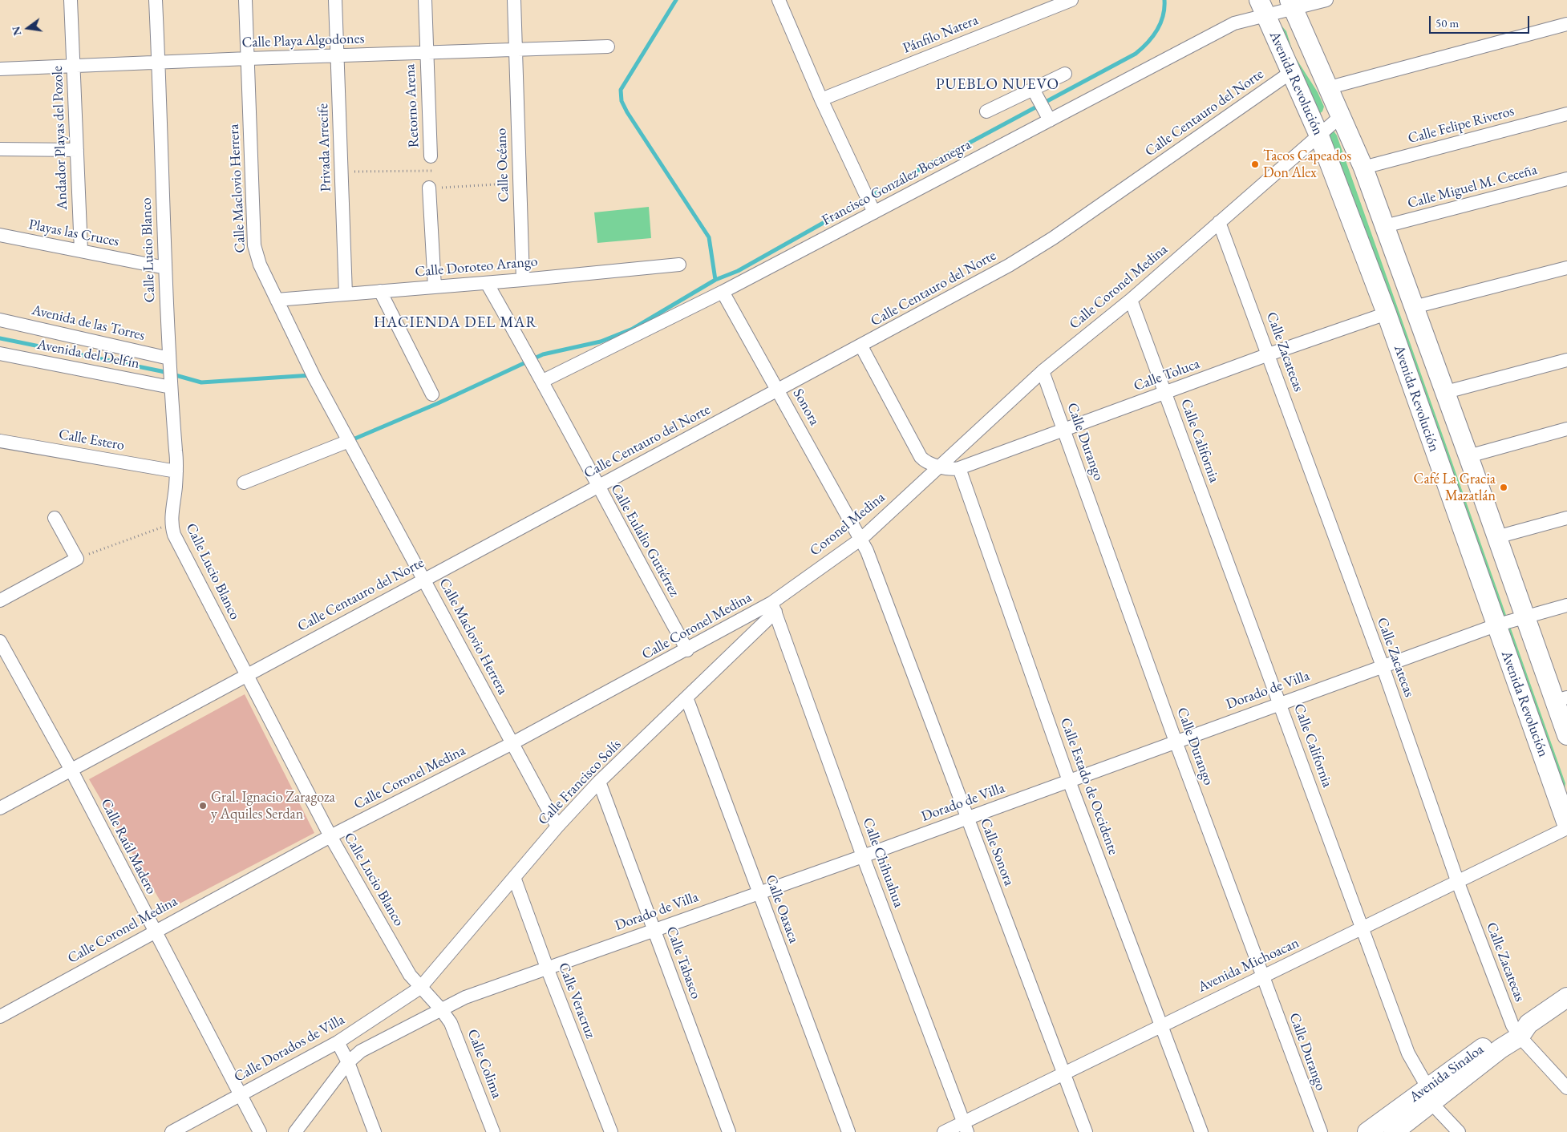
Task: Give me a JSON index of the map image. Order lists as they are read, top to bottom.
{
  "streets": {
    "street": [
      "Pánfilo Natera",
      "Calle Playa Algodones",
      "Avenida Revolución",
      "Retorno Arena",
      "Calle Centauro del Norte",
      "Calle Felipe Riveros",
      "Andador Playas del Pozole",
      "Privada Arrecife",
      "Calle Océano",
      "Francisco González Bocanegra",
      "Calle Miguel M. Ceceña",
      "Calle Maclovio Herrera",
      "Playas las Cruces",
      "Calle Lucio Blanco",
      "Calle Doroteo Arango",
      "Calle Coronel Medina",
      "Avenida de las Torres",
      "Calle Zacatecas",
      "Avenida del Delfín",
      "Calle Toluca",
      "Sonora",
      "Calle Estero",
      "Calle California",
      "Calle Durango",
      "Coronel Medina",
      "Calle Eulalio Gutiérrez",
      "Dorado de Villa",
      "Calle Francisco Solís",
      "Calle Estado de Occidente",
      "Calle Raúl Madero",
      "Calle Sonora",
      "Calle Chihuahua",
      "Calle Oaxaca",
      "Calle Tabasco",
      "Avenida Michoacan",
      "Calle Veracruz",
      "Calle Dorados de Villa",
      "Calle Colima",
      "Avenida Sinaloa"
    ]
  },
  "crossings": [
    ["Calle Playa Algodones", "Retorno Arena"],
    ["Calle Playa Algodones", "Andador Playas del Pozole"],
    ["Calle Playa Algodones", "Privada Arrecife"],
    ["Calle Playa Algodones", "Calle Océano"],
    ["Calle Playa Algodones", "Calle Maclovio Herrera"],
    ["Calle Playa Algodones", "Calle Lucio Blanco"],
    ["Avenida Revolución", "Calle Centauro del Norte"],
    ["Avenida Revolución", "Calle Felipe Riveros"],
    ["Avenida Revolución", "Francisco González Bocanegra"],
    ["Avenida Revolución", "Calle Miguel M. Ceceña"],
    ["Avenida Revolución", "Calle Coronel Medina"],
    ["Avenida Revolución", "Calle Toluca"],
    ["Avenida Revolución", "Dorado de Villa"],
    ["Calle Centauro del Norte", "Calle Maclovio Herrera"],
    ["Calle Centauro del Norte", "Calle Lucio Blanco"],
    ["Calle Centauro del Norte", "Sonora"],
    ["Calle Centauro del Norte", "Calle Eulalio Gutiérrez"],
    ["Calle Centauro del Norte", "Calle Raúl Madero"],
    ["Andador Playas del Pozole", "Playas las Cruces"],
    ["Privada Arrecife", "Calle Doroteo Arango"],
    ["Calle Océano", "Calle Doroteo Arango"],
    ["Francisco González Bocanegra", "Sonora"],
    ["Francisco González Bocanegra", "Calle Eulalio Gutiérrez"],
    ["Calle Maclovio Herrera", "Calle Doroteo Arango"],
    ["Calle Maclovio Herrera", "Calle Coronel Medina"],
    ["Calle Maclovio Herrera", "Calle Francisco Solís"],
    ["Playas las Cruces", "Calle Lucio Blanco"],
    ["Calle Lucio Blanco", "Calle Coronel Medina"],
    ["Calle Lucio Blanco", "Avenida de las Torres"],
    ["Calle Lucio Blanco", "Avenida del Delfín"],
    ["Calle Lucio Blanco", "Calle Estero"],
    ["Calle Lucio Blanco", "Dorado de Villa"],
    ["Calle Lucio Blanco", "Calle Francisco Solís"],
    ["Calle Lucio Blanco", "Calle Dorados de Villa"],
    ["Calle Lucio Blanco", "Calle Colima"],
    ["Calle Doroteo Arango", "Calle Eulalio Gutiérrez"],
    ["Calle Coronel Medina", "Calle Zacatecas"],
    ["Calle Coronel Medina", "Calle California"],
    ["Calle Coronel Medina", "Calle Durango"],
    ["Calle Coronel Medina", "Coronel Medina"],
    ["Calle Coronel Medina", "Calle Eulalio Gutiérrez"],
    ["Calle Coronel Medina", "Calle Francisco Solís"],
    ["Calle Coronel Medina", "Calle Raúl Madero"],
    ["Calle Coronel Medina", "Calle Chihuahua"],
    ["Calle Zacatecas", "Calle Toluca"],
    ["Calle Zacatecas", "Dorado de Villa"],
    ["Calle Zacatecas", "Avenida Michoacan"],
    ["Calle Zacatecas", "Avenida Sinaloa"],
    ["Calle Toluca", "Calle California"],
    ["Calle Toluca", "Calle Durango"],
    ["Calle Toluca", "Calle Estado de Occidente"],
    ["Sonora", "Coronel Medina"],
    ["Sonora", "Calle Sonora"],
    ["Calle California", "Dorado de Villa"],
    ["Calle California", "Avenida Michoacan"],
    ["Calle California", "Avenida Sinaloa"],
    ["Calle Durango", "Dorado de Villa"],
    ["Calle Durango", "Avenida Michoacan"],
    ["Coronel Medina", "Calle Francisco Solís"],
    ["Coronel Medina", "Calle Sonora"],
    ["Coronel Medina", "Calle Chihuahua"],
    ["Dorado de Villa", "Calle Estado de Occidente"],
    ["Dorado de Villa", "Calle Sonora"],
    ["Dorado de Villa", "Calle Chihuahua"],
    ["Dorado de Villa", "Calle Oaxaca"],
    ["Dorado de Villa", "Calle Tabasco"],
    ["Dorado de Villa", "Calle Veracruz"],
    ["Dorado de Villa", "Calle Colima"],
    ["Calle Francisco Solís", "Calle Chihuahua"],
    ["Calle Francisco Solís", "Calle Oaxaca"],
    ["Calle Francisco Solís", "Calle Tabasco"],
    ["Calle Francisco Solís", "Calle Veracruz"],
    ["Calle Francisco Solís", "Calle Dorados de Villa"],
    ["Calle Estado de Occidente", "Avenida Michoacan"],
    ["Calle Raúl Madero", "Calle Dorados de Villa"],
    ["Calle Sonora", "Avenida Michoacan"],
    ["Calle Chihuahua", "Avenida Michoacan"]
  ],
  "districts": ["PUEBLO NUEVO", "HACIENDA DEL MAR"],
  "places": ["Tacos Capeados Don Alex", "Café La Gracia Mazatlán", "Gral. Ignacio Zaragoza y Aquiles Serdan"],
  "scale_bar": "50 m",
  "north": "left"
}
